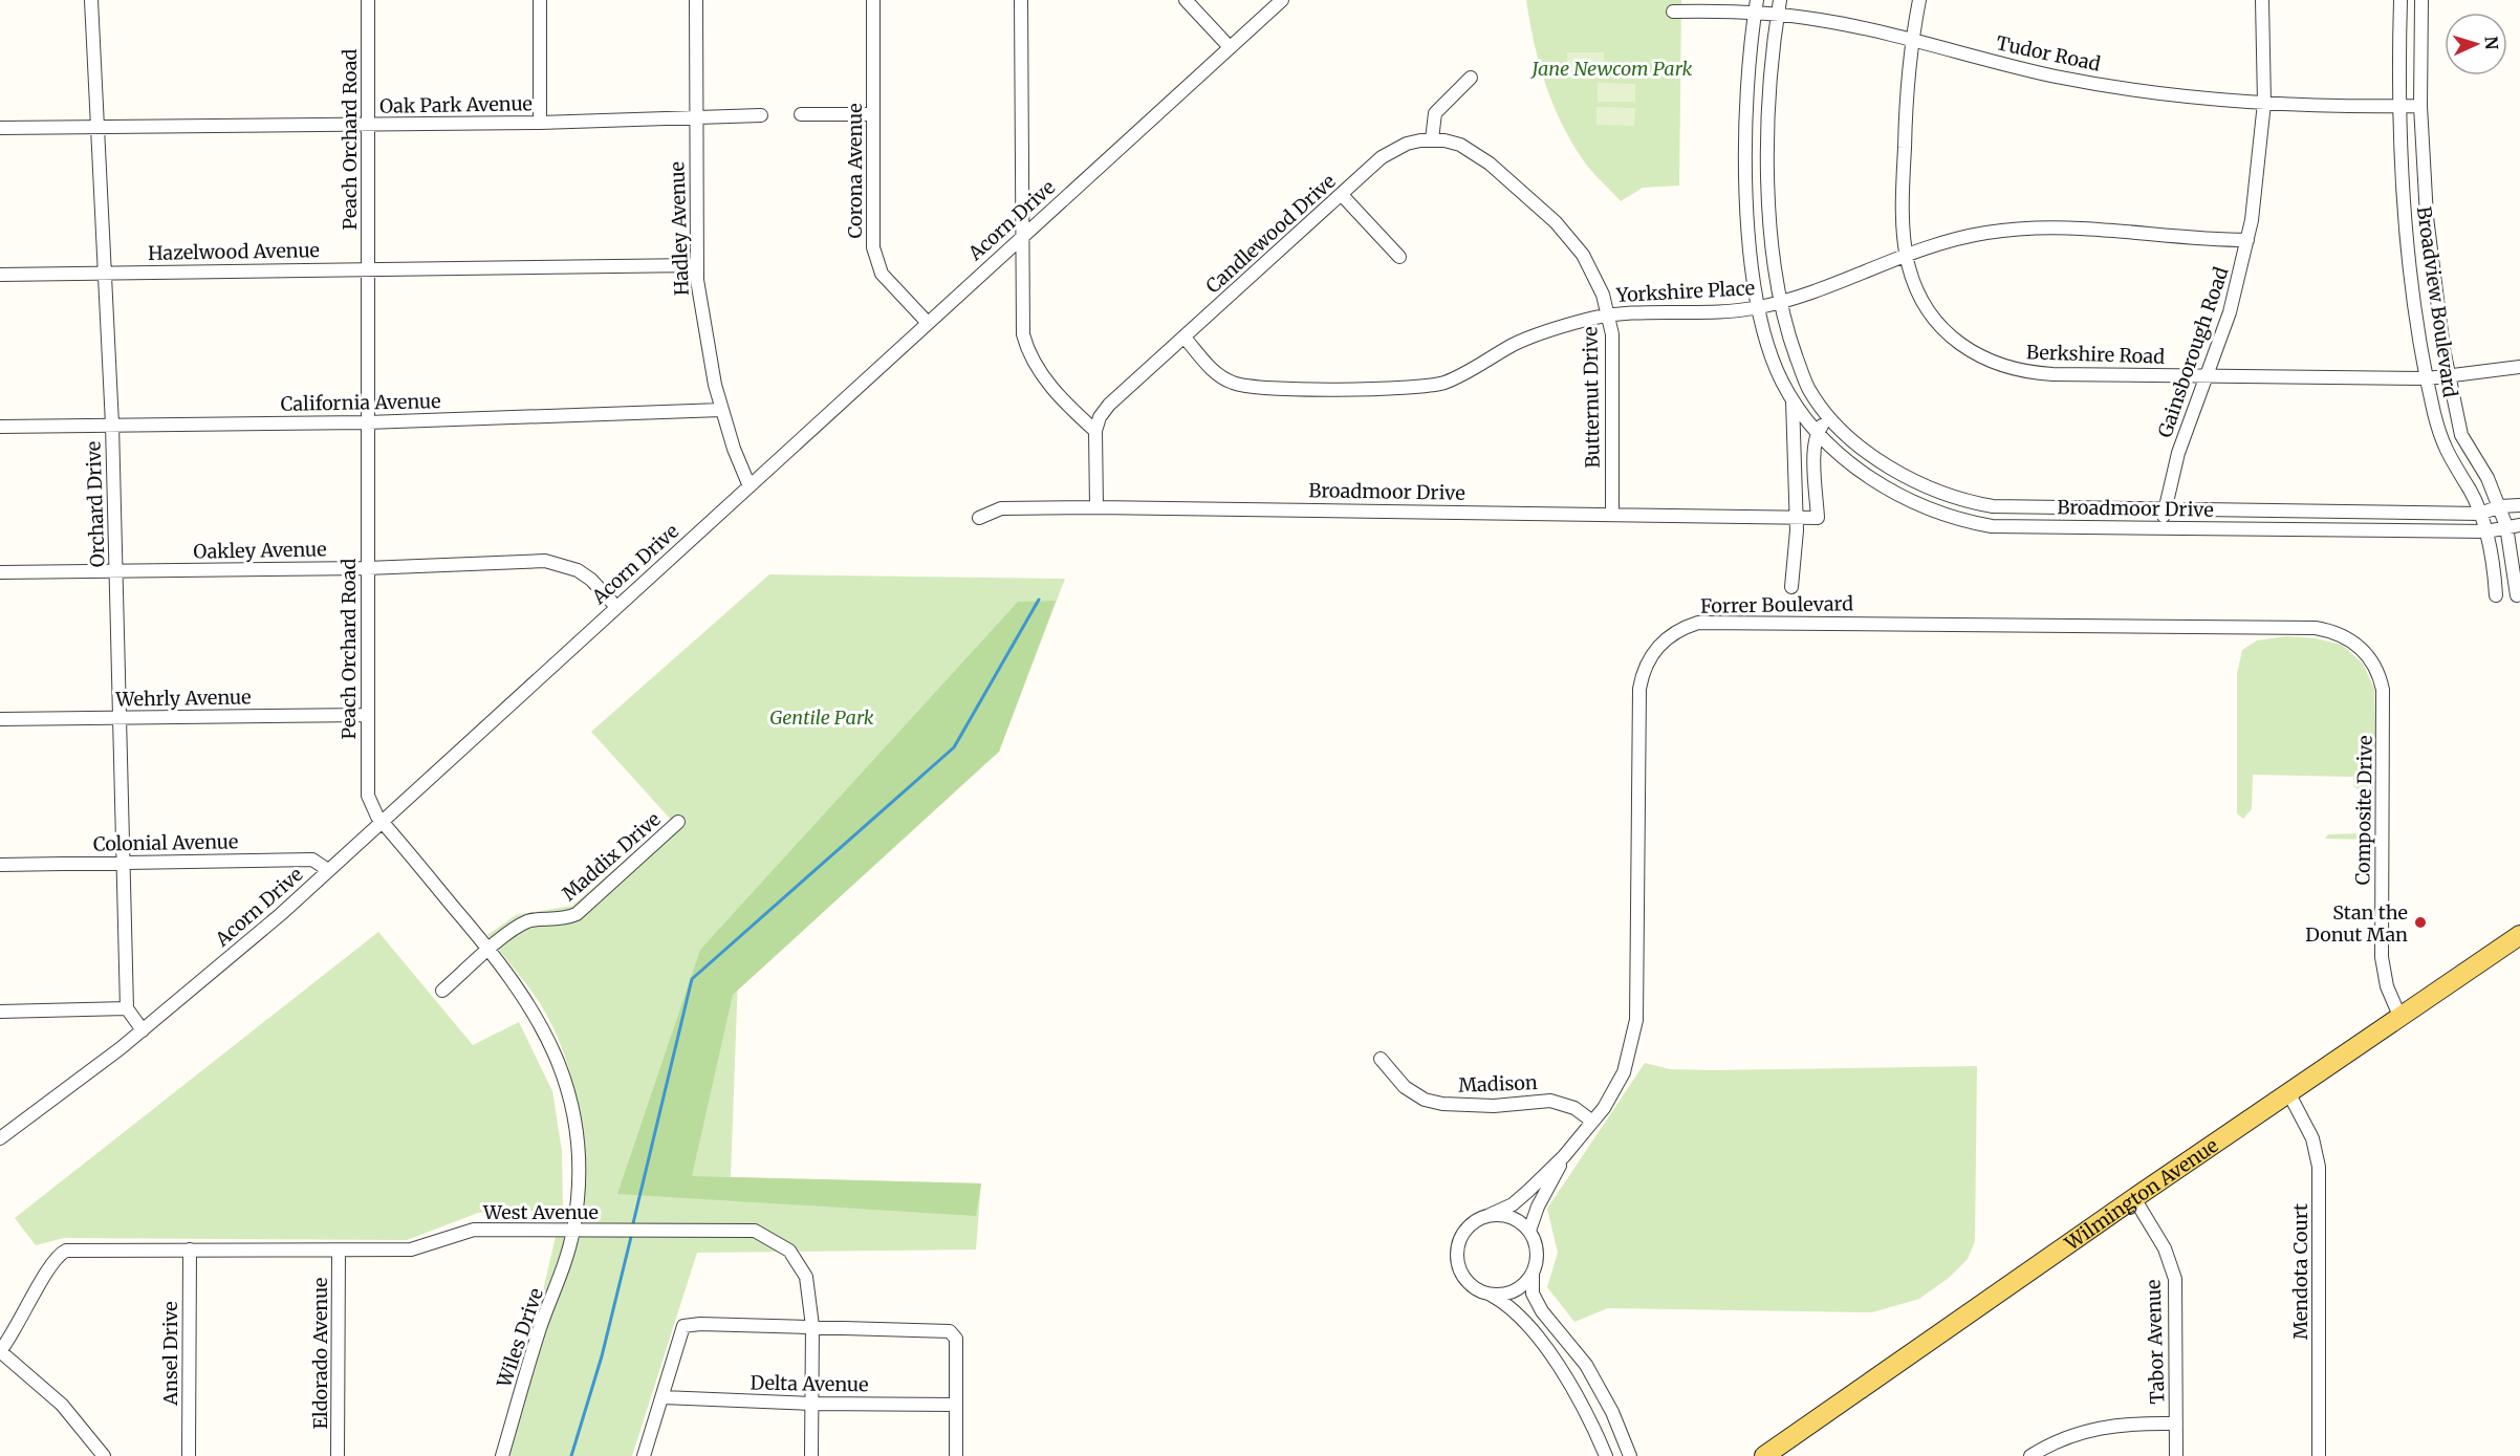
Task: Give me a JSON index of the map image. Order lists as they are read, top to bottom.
{
  "streets": {
    "main road": ["Wilmington Avenue"],
    "street": [
      "Tudor Road",
      "Oak Park Avenue",
      "Peach Orchard Road",
      "Corona Avenue",
      "Acorn Drive",
      "Hadley Avenue",
      "Candlewood Drive",
      "Hazelwood Avenue",
      "Yorkshire Place",
      "Broadview Boulevard",
      "Gainsborough Road",
      "Berkshire Road",
      "Butternut Drive",
      "California Avenue",
      "Broadmoor Drive",
      "Orchard Drive",
      "Oakley Avenue",
      "Forrer Boulevard",
      "Wehrly Avenue",
      "Composite Drive",
      "Colonial Avenue",
      "Maddix Drive",
      "Madison",
      "West Avenue",
      "Mendota Court",
      "Wiles Drive",
      "Tabor Avenue",
      "Ansel Drive",
      "Eldorado Avenue",
      "Delta Avenue"
    ]
  },
  "crossings": [
    ["Tudor Road", "Broadview Boulevard"],
    ["Tudor Road", "Gainsborough Road"],
    ["Tudor Road", "Berkshire Road"],
    ["Oak Park Avenue", "Peach Orchard Road"],
    ["Oak Park Avenue", "Hadley Avenue"],
    ["Oak Park Avenue", "Orchard Drive"],
    ["Peach Orchard Road", "Acorn Drive"],
    ["Peach Orchard Road", "Hazelwood Avenue"],
    ["Peach Orchard Road", "California Avenue"],
    ["Peach Orchard Road", "Oakley Avenue"],
    ["Peach Orchard Road", "Wehrly Avenue"],
    ["Peach Orchard Road", "Maddix Drive"],
    ["Peach Orchard Road", "West Avenue"],
    ["Peach Orchard Road", "Wiles Drive"],
    ["Corona Avenue", "Acorn Drive"],
    ["Acorn Drive", "Hadley Avenue"],
    ["Acorn Drive", "Oakley Avenue"],
    ["Acorn Drive", "Colonial Avenue"],
    ["Hadley Avenue", "Hazelwood Avenue"],
    ["Hadley Avenue", "California Avenue"],
    ["Candlewood Drive", "Yorkshire Place"],
    ["Candlewood Drive", "Butternut Drive"],
    ["Hazelwood Avenue", "Orchard Drive"],
    ["Yorkshire Place", "Gainsborough Road"],
    ["Yorkshire Place", "Berkshire Road"],
    ["Yorkshire Place", "Butternut Drive"],
    ["Yorkshire Place", "Broadmoor Drive"],
    ["Broadview Boulevard", "Berkshire Road"],
    ["Broadview Boulevard", "Broadmoor Drive"],
    ["Gainsborough Road", "Berkshire Road"],
    ["Gainsborough Road", "Broadmoor Drive"],
    ["Butternut Drive", "Broadmoor Drive"],
    ["California Avenue", "Orchard Drive"],
    ["Orchard Drive", "Oakley Avenue"],
    ["Orchard Drive", "Wehrly Avenue"],
    ["Orchard Drive", "Colonial Avenue"],
    ["Forrer Boulevard", "Composite Drive"],
    ["Forrer Boulevard", "Madison"],
    ["Composite Drive", "Wilmington Avenue"],
    ["Wilmington Avenue", "Mendota Court"],
    ["Wilmington Avenue", "Tabor Avenue"],
    ["West Avenue", "Wiles Drive"],
    ["West Avenue", "Ansel Drive"],
    ["West Avenue", "Eldorado Avenue"],
    ["West Avenue", "Delta Avenue"]
  ],
  "parks": ["Jane Newcom Park", "Gentile Park"],
  "places": ["Stan the Donut Man"],
  "north": "right"
}
